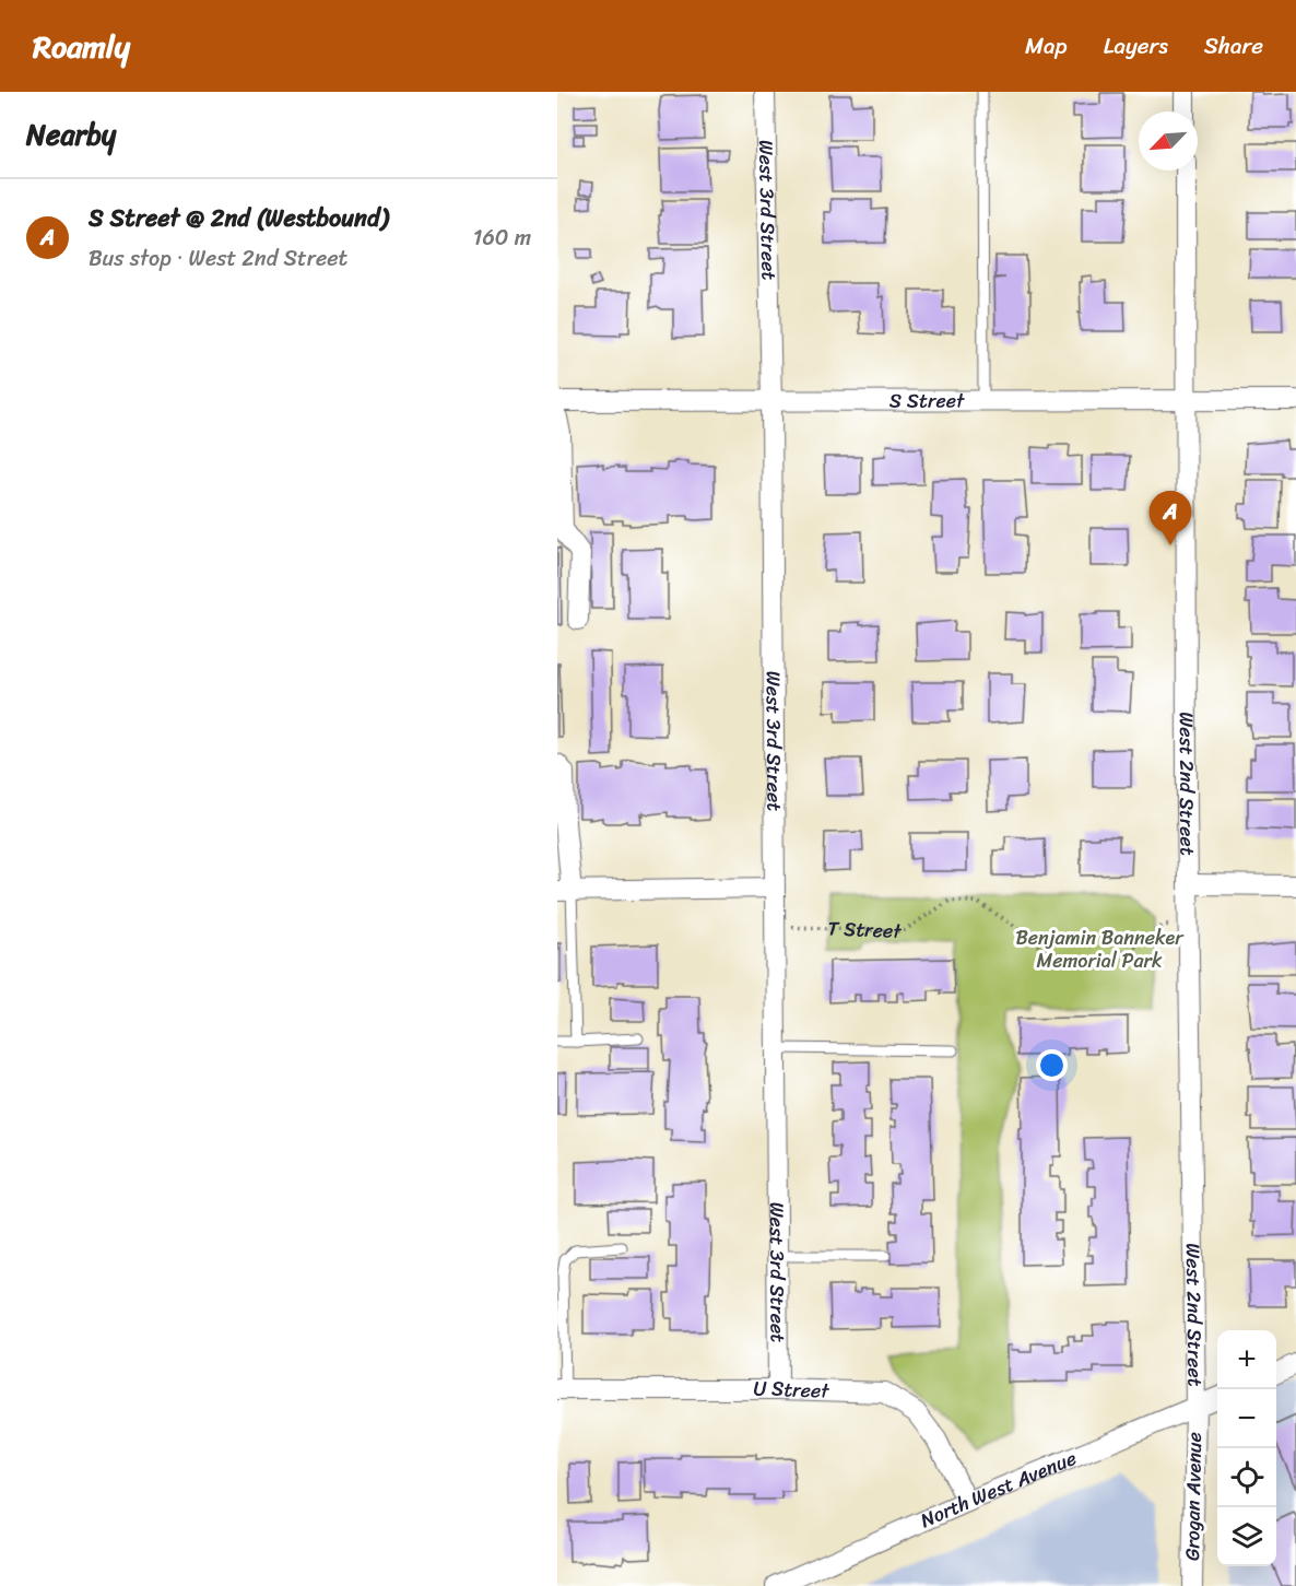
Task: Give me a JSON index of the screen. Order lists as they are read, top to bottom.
{
  "streets": {
    "street": [
      "West 3rd Street",
      "S Street",
      "West 2nd Street",
      "U Street",
      "North West Avenue",
      "Grogan Avenue"
    ],
    "path": ["T Street"]
  },
  "crossings": [
    ["West 3rd Street", "S Street"],
    ["West 3rd Street", "T Street"],
    ["West 3rd Street", "U Street"],
    ["S Street", "West 2nd Street"],
    ["West 2nd Street", "T Street"],
    ["West 2nd Street", "North West Avenue"],
    ["West 2nd Street", "Grogan Avenue"],
    ["U Street", "North West Avenue"],
    ["North West Avenue", "Grogan Avenue"]
  ],
  "parks": ["Benjamin Banneker Memorial Park"],
  "north": "bottom left",
  "page": {
    "header": "Roamly",
    "nav": ["Map", "Layers", "Share"],
    "heading": "Nearby",
    "list": [
      {
        "mark": "A",
        "name": "S Street @ 2nd (Westbound)",
        "note": "Bus stop · West 2nd Street",
        "value": "160 m"
      }
    ],
    "pins": "A",
    "map_buttons": ["+", "−"]
  }
}
